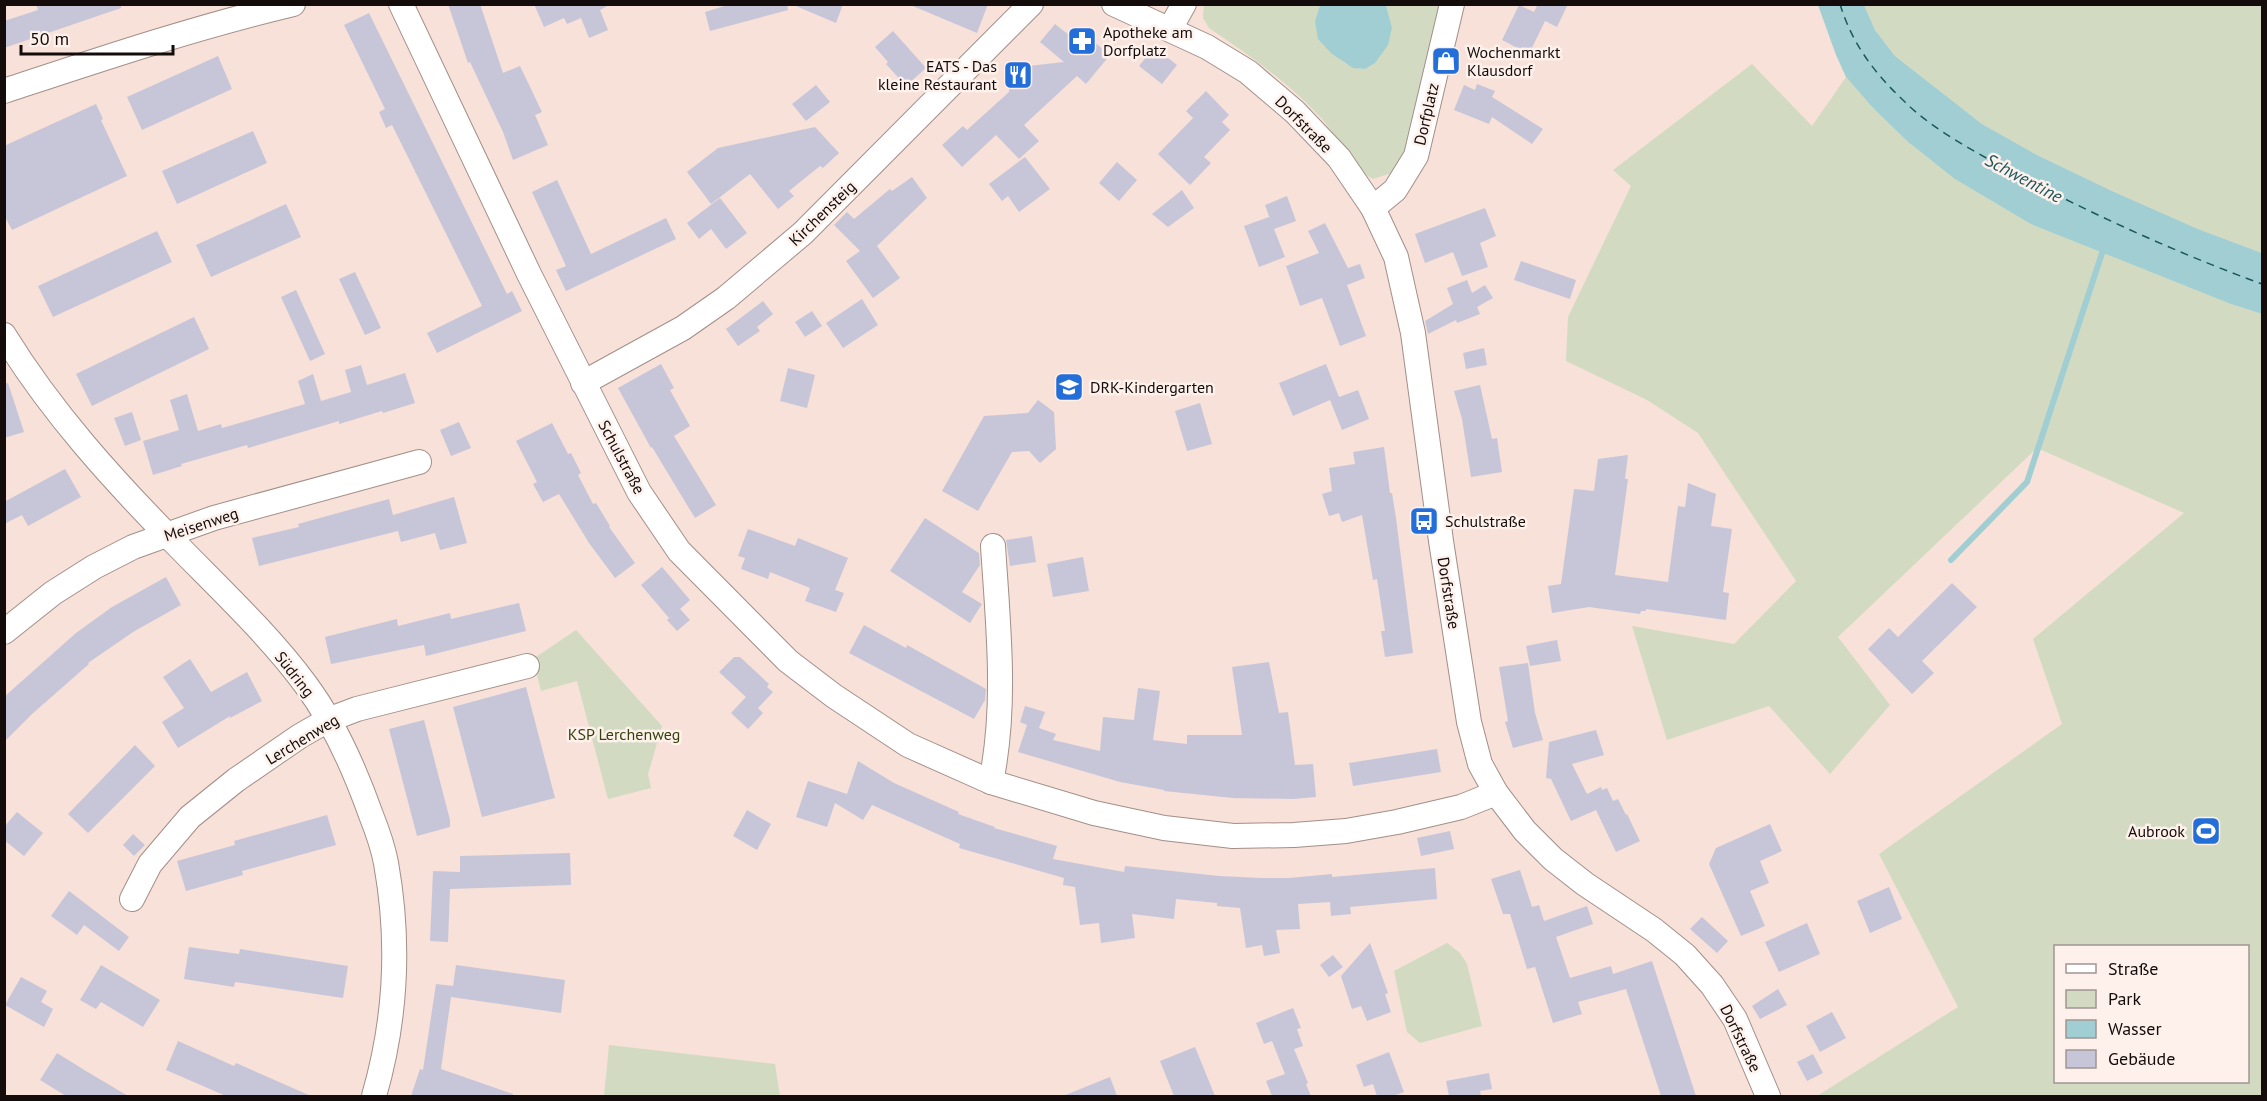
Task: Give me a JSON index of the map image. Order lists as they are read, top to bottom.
{
  "streets": {
    "street": [
      "Dorfplatz",
      "Dorfstraße",
      "Kirchensteig",
      "Schulstraße",
      "Meisenweg",
      "Südring",
      "Lerchenweg"
    ]
  },
  "crossings": [
    ["Dorfplatz", "Dorfstraße"],
    ["Dorfstraße", "Schulstraße"],
    ["Kirchensteig", "Schulstraße"],
    ["Meisenweg", "Südring"],
    ["Südring", "Lerchenweg"]
  ],
  "water": ["Schwentine"],
  "parks": ["KSP Lerchenweg"],
  "places": {
    "pharmacy": ["Apotheke am Dorfplatz"],
    "shop": ["Wochenmarkt Klausdorf"],
    "restaurant": ["EATS - Das kleine Restaurant"],
    "school or university": ["DRK-Kindergarten"],
    "bus stop": ["Schulstraße"],
    "sports": ["Aubrook"]
  },
  "legend": [
    "Straße",
    "Park",
    "Wasser",
    "Gebäude"
  ],
  "scale_bar": "50 m"
}
